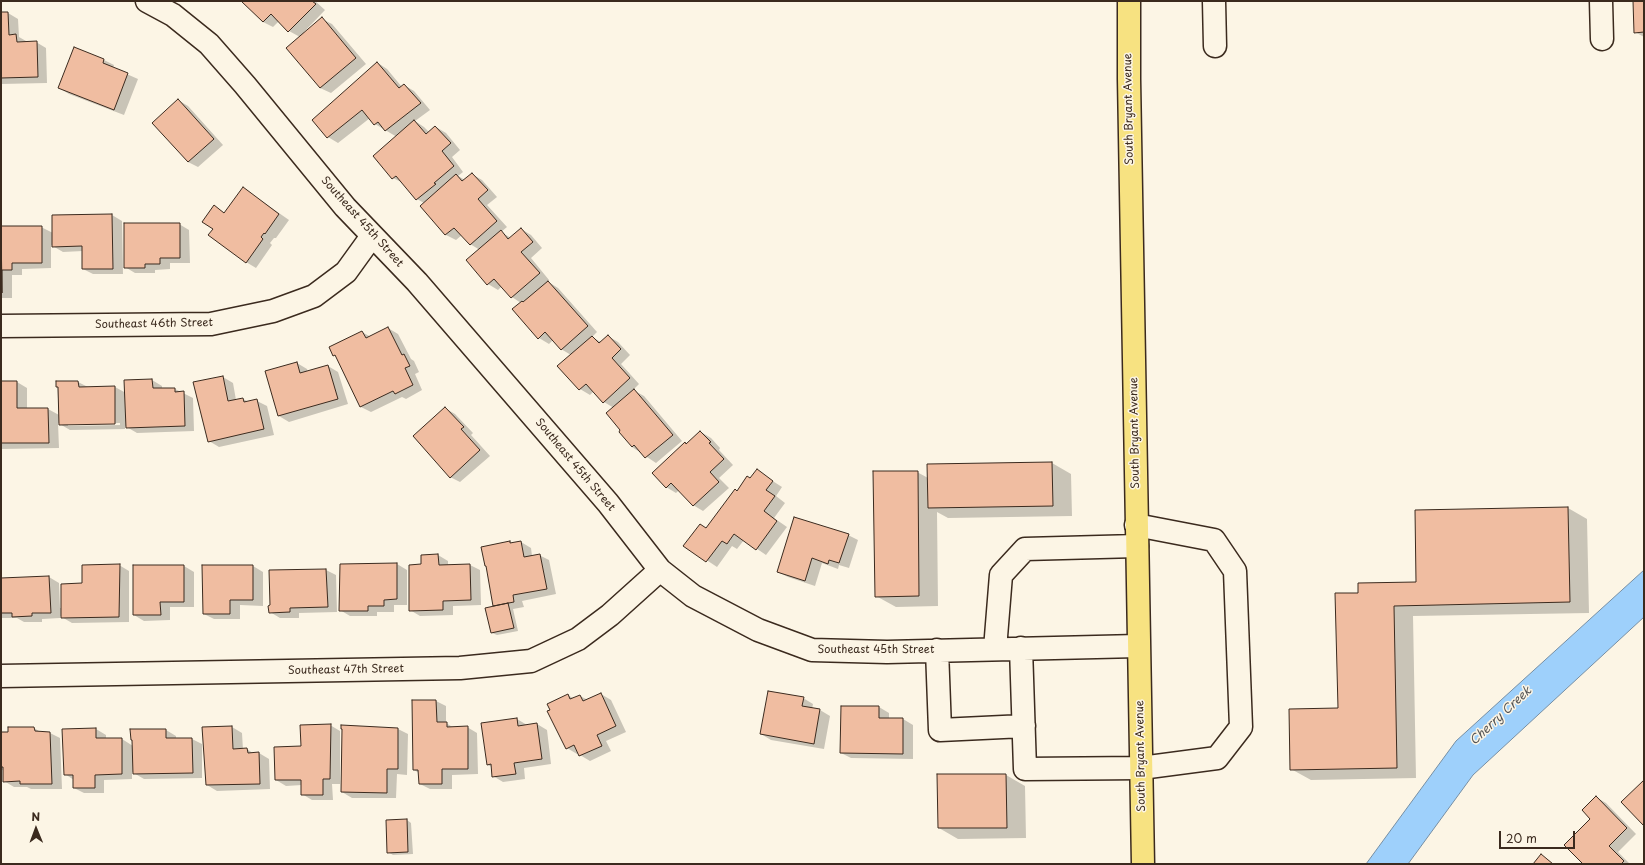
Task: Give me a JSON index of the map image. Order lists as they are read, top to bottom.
{
  "streets": {
    "main road": ["South Bryant Avenue"],
    "street": ["Southeast 45th Street", "Southeast 46th Street", "Southeast 47th Street"]
  },
  "crossings": [
    ["South Bryant Avenue", "Southeast 45th Street"],
    ["Southeast 45th Street", "Southeast 46th Street"],
    ["Southeast 45th Street", "Southeast 47th Street"]
  ],
  "water": ["Cherry Creek"],
  "scale_bar": "20 m",
  "north": "top"
}
